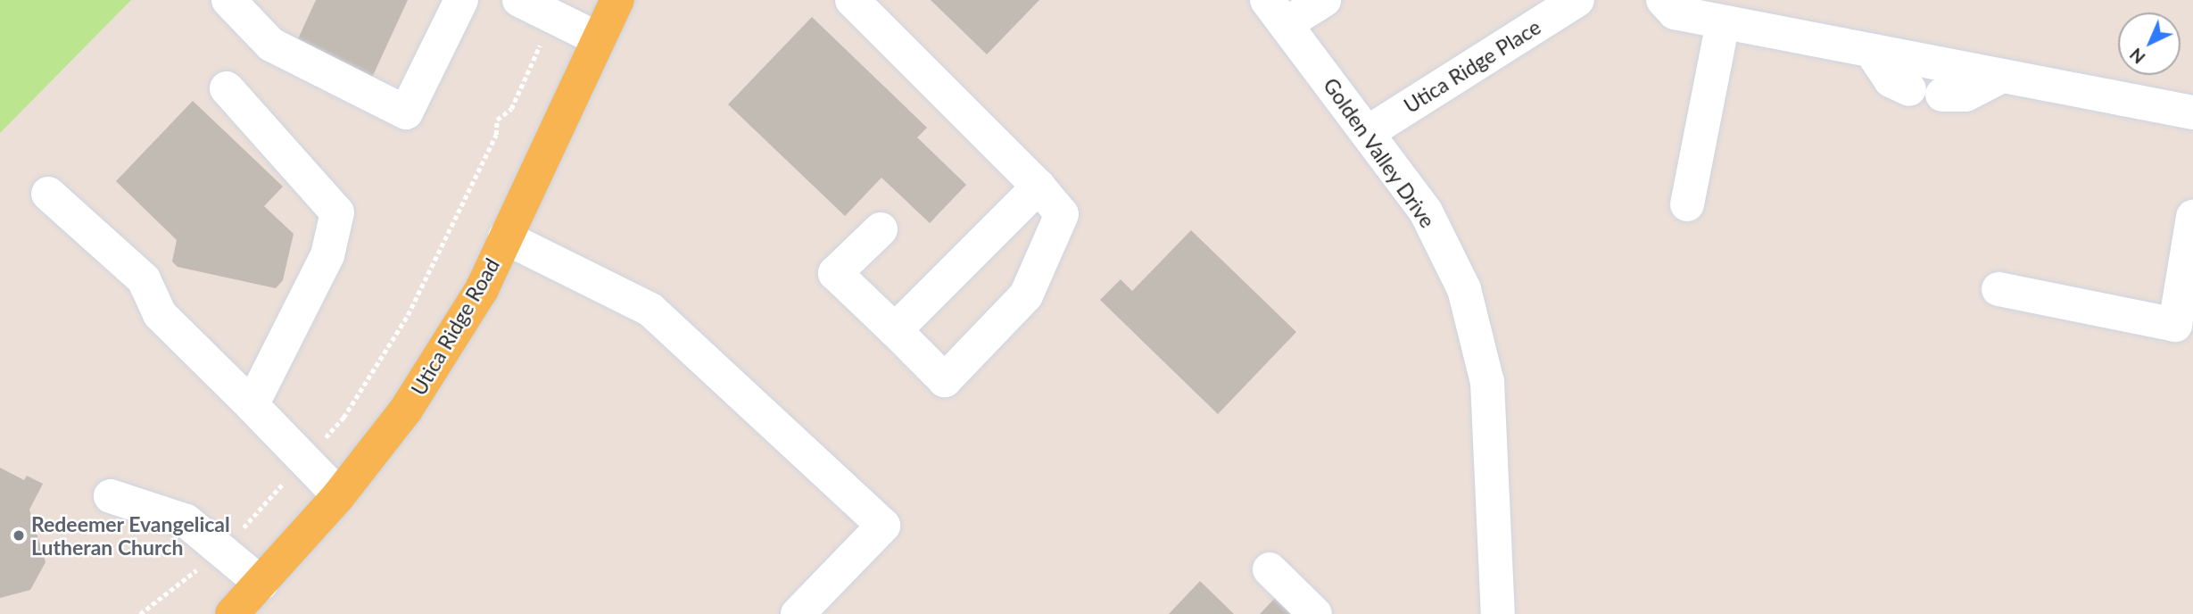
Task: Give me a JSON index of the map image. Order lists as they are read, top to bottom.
{
  "streets": {
    "main road": ["Utica Ridge Road"],
    "street": ["Utica Ridge Place", "Golden Valley Drive"]
  },
  "crossings": [
    ["Utica Ridge Place", "Golden Valley Drive"]
  ],
  "places": ["Redeemer Evangelical Lutheran Church"],
  "north": "bottom left"
}
